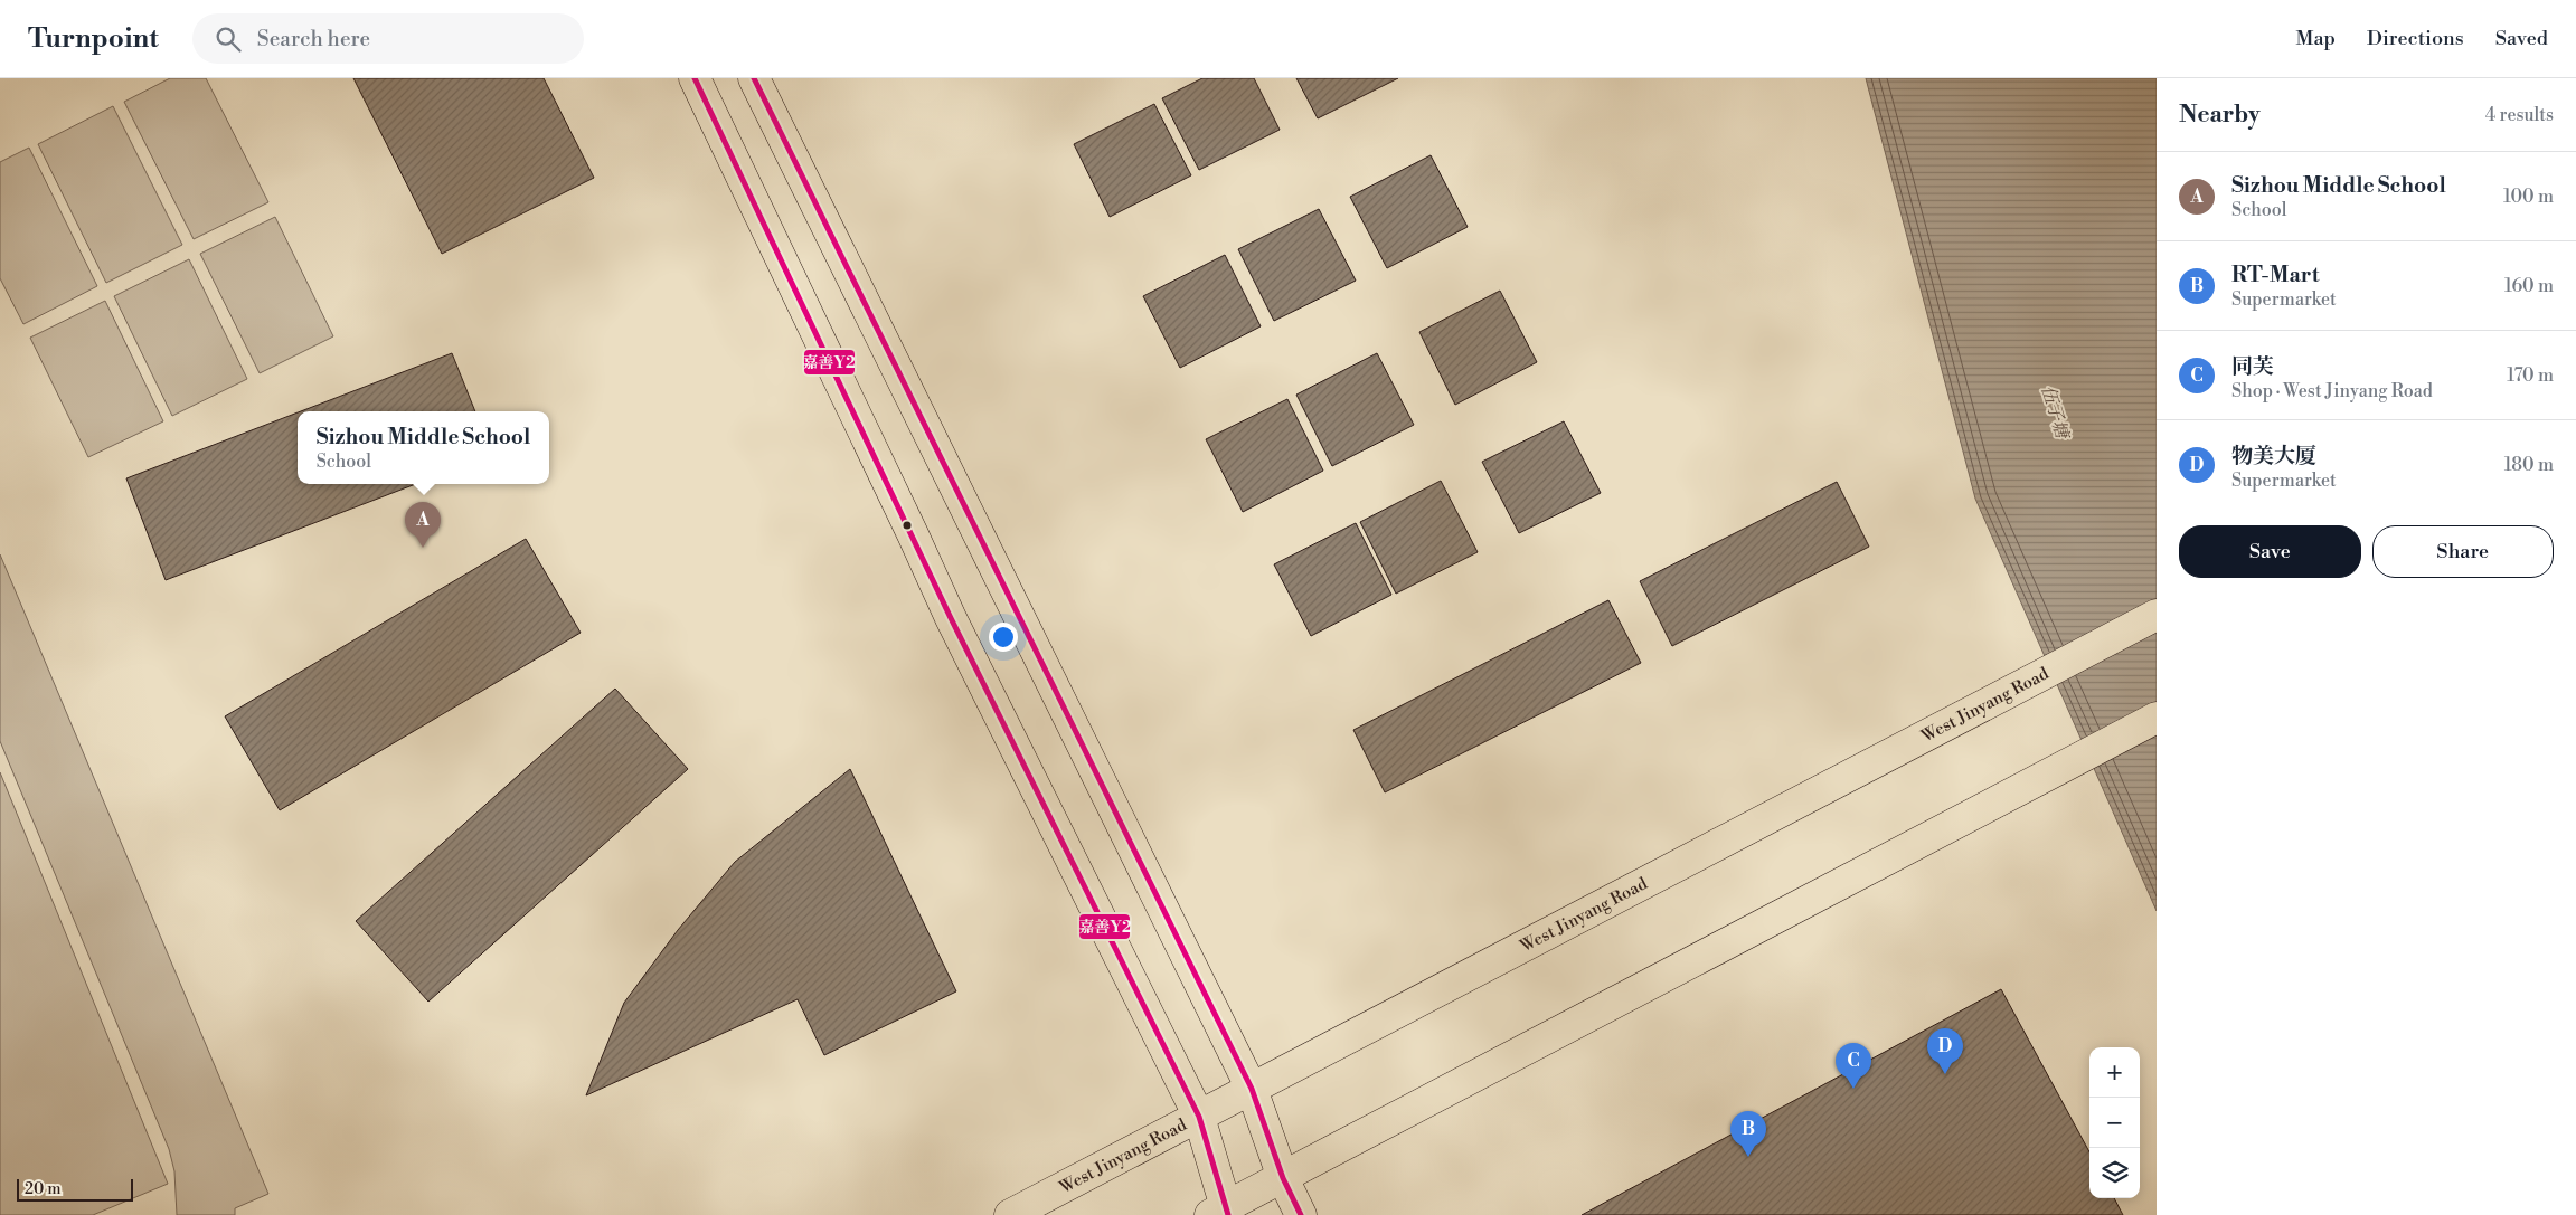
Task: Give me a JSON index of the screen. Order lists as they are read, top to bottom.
{
  "streets": {
    "main road": ["West Jinyang Road"]
  },
  "water": ["伍子塘"],
  "lines": ["transit line 嘉善Y2"],
  "scale_bar": "20 m",
  "page": {
    "header": "Turnpoint",
    "search": "Search here",
    "nav": ["Map", "Directions", "Saved"],
    "heading": ["Nearby", "4 results"],
    "list": [
      {
        "mark": "A",
        "name": "Sizhou Middle School",
        "note": "School",
        "value": "100 m"
      },
      {
        "mark": "B",
        "name": "RT-Mart",
        "note": "Supermarket",
        "value": "160 m"
      },
      {
        "mark": "C",
        "name": "同芙",
        "note": "Shop · West Jinyang Road",
        "value": "170 m"
      },
      {
        "mark": "D",
        "name": "物美大厦",
        "note": "Supermarket",
        "value": "180 m"
      }
    ],
    "popup": ["Sizhou Middle School", "School"],
    "pins": [
      "A",
      "D",
      "C",
      "B"
    ],
    "buttons": ["Save", "Share"],
    "map_buttons": ["+", "−"],
    "scale": "20 m"
  }
}
